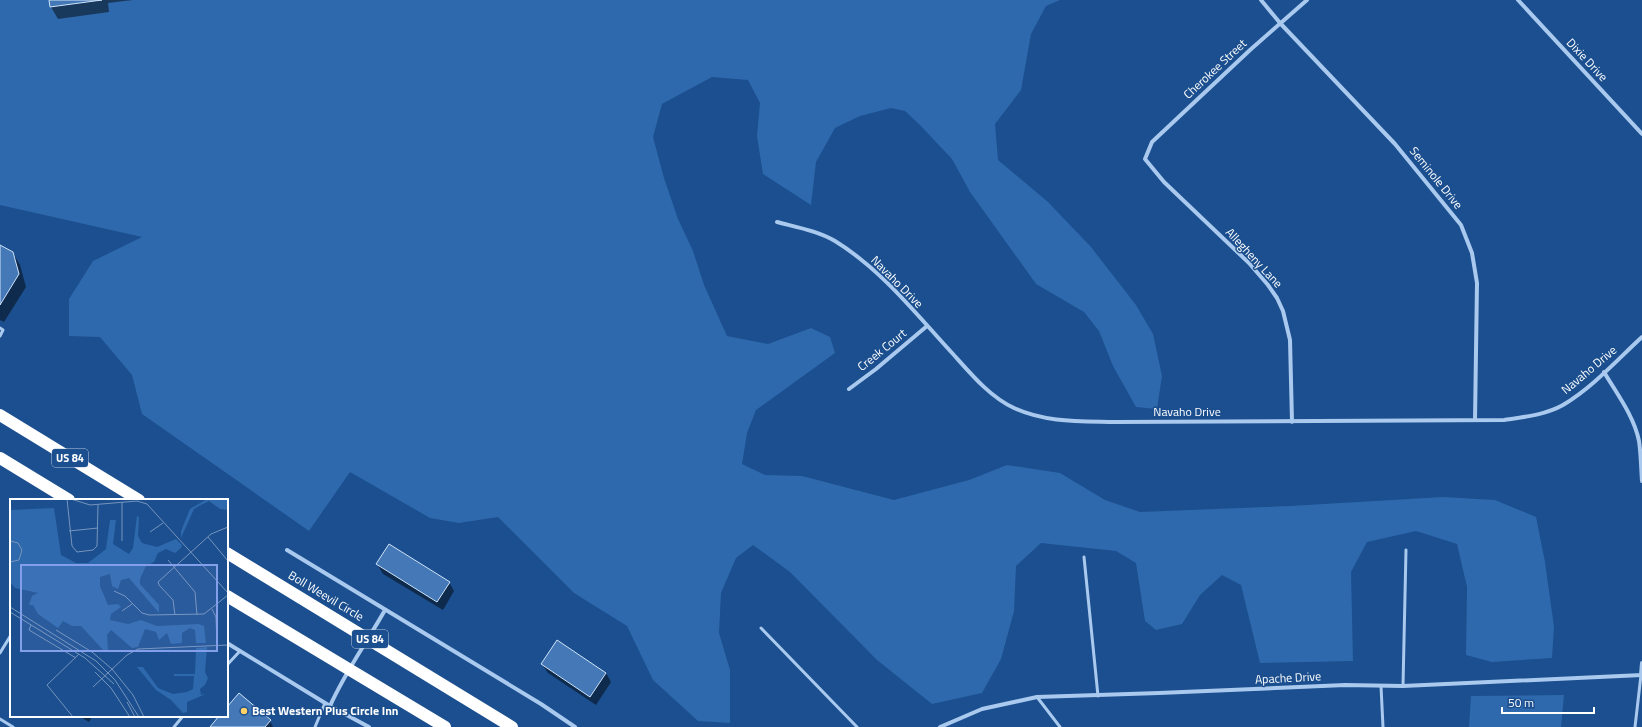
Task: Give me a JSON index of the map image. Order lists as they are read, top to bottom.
{
  "streets": {
    "highway": ["US 84", "Boll Weevil Circle"],
    "street": [
      "Dixie Drive",
      "Cherokee Street",
      "Seminole Drive",
      "Allegheny Lane",
      "Navaho Drive",
      "Creek Court",
      "Apache Drive"
    ]
  },
  "crossings": [
    ["Cherokee Street", "Seminole Drive"],
    ["Cherokee Street", "Allegheny Lane"],
    ["Seminole Drive", "Navaho Drive"],
    ["Allegheny Lane", "Navaho Drive"],
    ["Navaho Drive", "Creek Court"]
  ],
  "places": ["Best Western Plus Circle Inn"],
  "scale_bar": "50 m"
}
